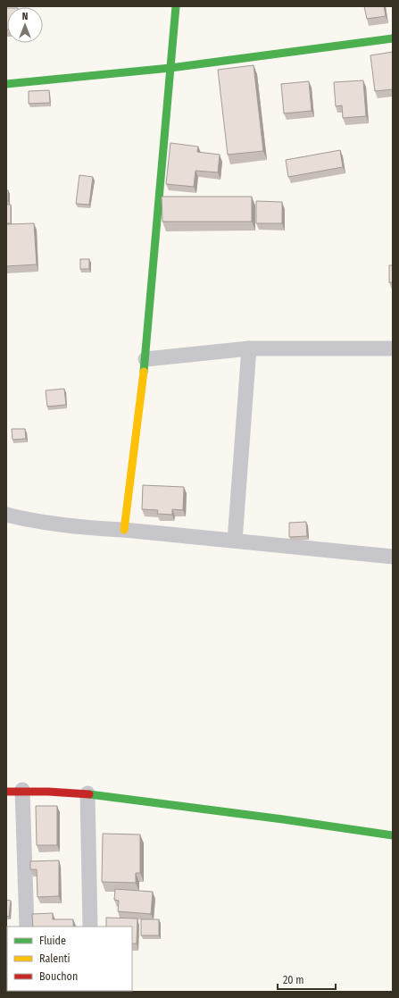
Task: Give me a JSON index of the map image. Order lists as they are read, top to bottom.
{
  "legend": ["Fluide", "Ralenti", "Bouchon"],
  "scale_bar": "20 m",
  "north": "top"
}
